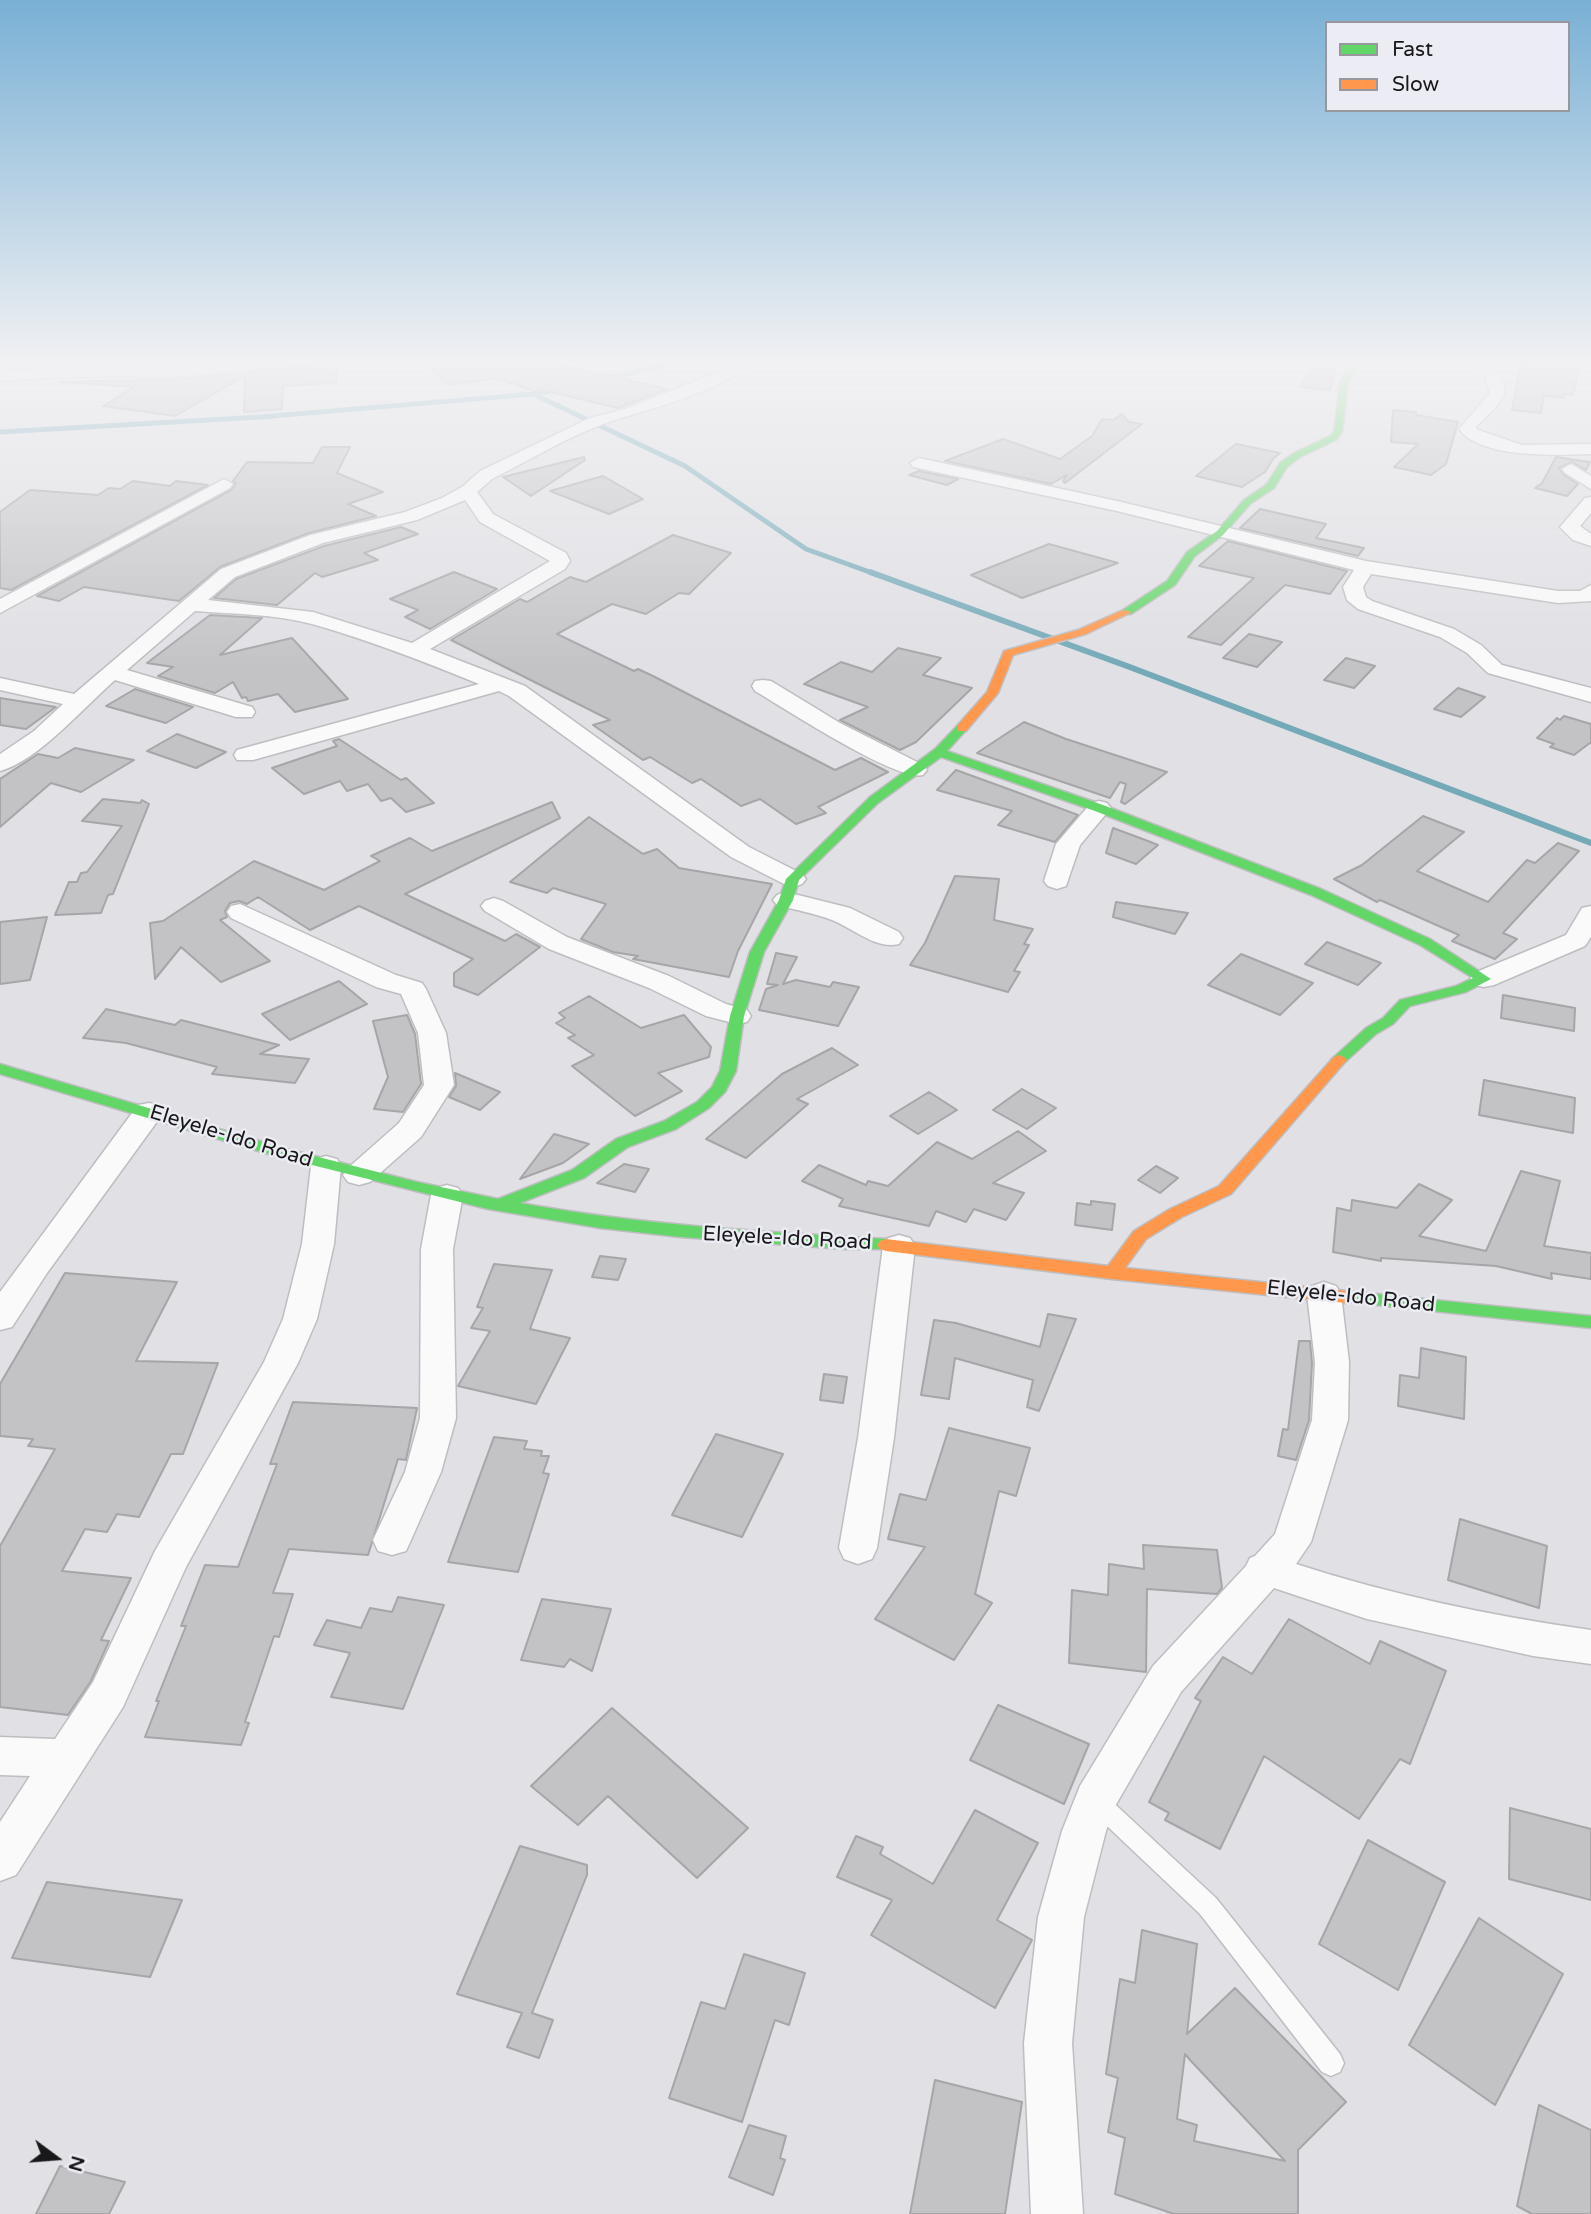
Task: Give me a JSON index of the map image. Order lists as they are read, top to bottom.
{
  "streets": {
    "street": ["Eleyele-Ido Road"]
  },
  "legend": ["Fast", "Slow"],
  "north": "right"
}
